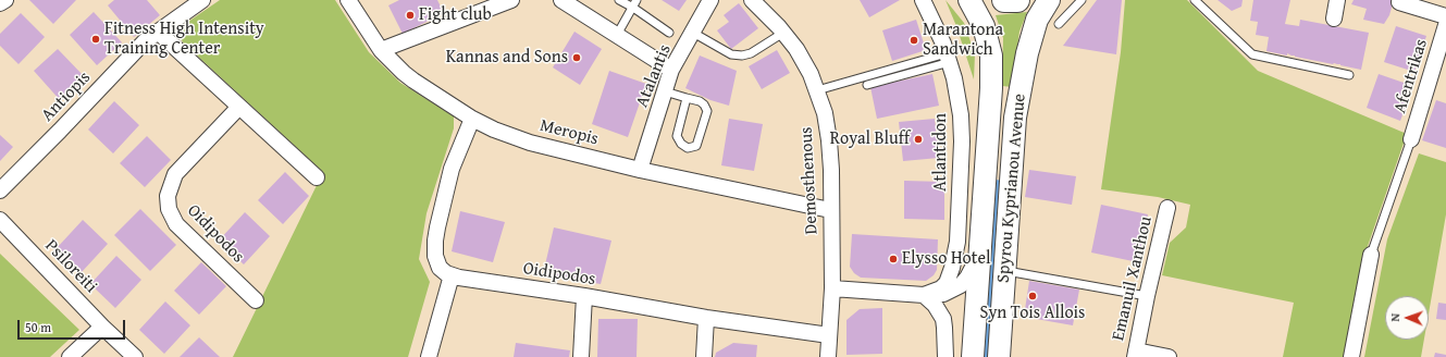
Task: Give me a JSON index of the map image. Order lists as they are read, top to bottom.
{
  "streets": {
    "main road": ["Spyrou Kyprianou Avenue"],
    "street": [
      "Atalantis",
      "Afentrikas",
      "Antiopis",
      "Meropis",
      "Atlantidon",
      "Demosthenous",
      "Oidipodos",
      "Psiloreiti",
      "Emanuil Xanthou"
    ]
  },
  "crossings": [
    ["Atalantis", "Meropis"],
    ["Meropis", "Demosthenous"],
    ["Atlantidon", "Demosthenous"],
    ["Atlantidon", "Spyrou Kyprianou Avenue"],
    ["Demosthenous", "Oidipodos"]
  ],
  "places": [
    "Fight club",
    "Fitness High Intensity Training Center",
    "Marantona Sandwich",
    "Kannas and Sons",
    "Royal Bluff",
    "Elysso Hotel",
    "Syn Tois Allois"
  ],
  "scale_bar": "50 m",
  "north": "left"
}
